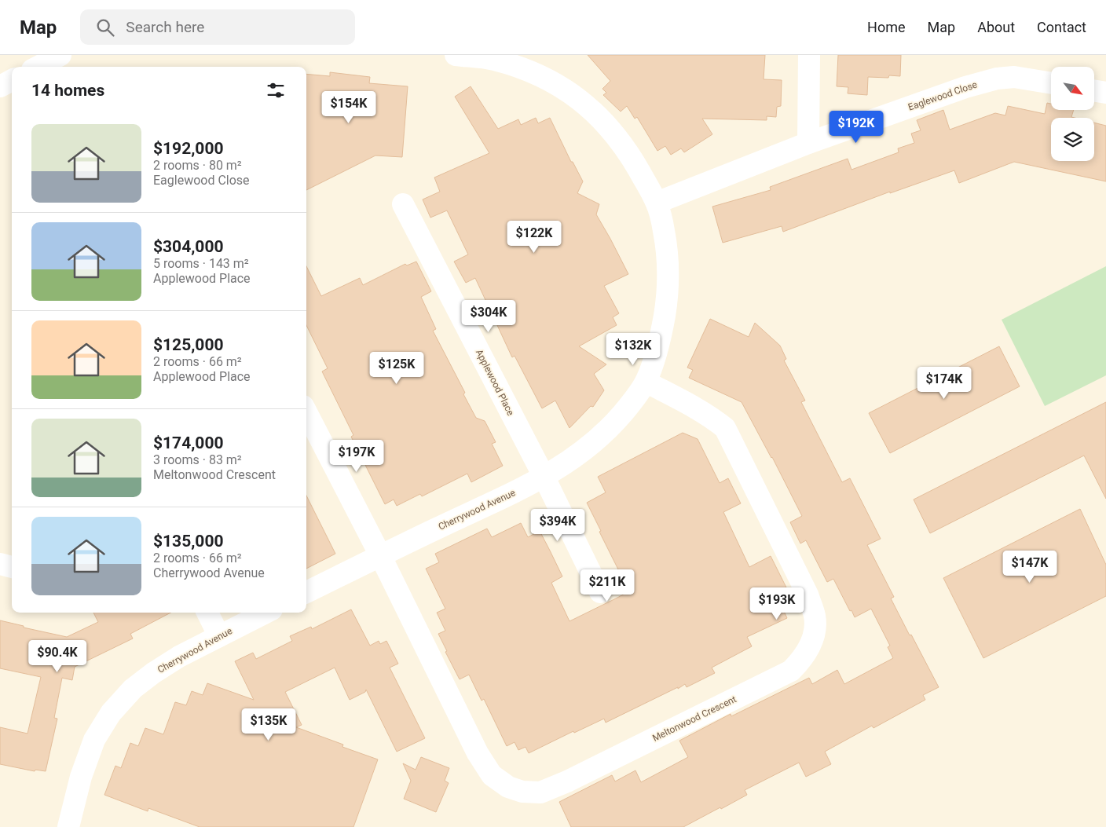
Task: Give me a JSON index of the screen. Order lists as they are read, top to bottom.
{
  "streets": {
    "street": [
      "Eaglewood Close",
      "Applewood Place",
      "Cherrywood Avenue",
      "Meltonwood Crescent"
    ]
  },
  "crossings": [
    ["Eaglewood Close", "Cherrywood Avenue"],
    ["Applewood Place", "Cherrywood Avenue"],
    ["Cherrywood Avenue", "Meltonwood Crescent"]
  ],
  "north": "bottom right",
  "page": {
    "header": "Map",
    "search": "Search here",
    "nav": [
      "Home",
      "Map",
      "About",
      "Contact"
    ],
    "heading": "14 homes",
    "price": [
      "$154K",
      "$192K",
      "$122K",
      "$304K",
      "$132K",
      "$125K",
      "$174K",
      "$197K",
      "$394K",
      "$147K",
      "$211K",
      "$193K",
      "$90.4K",
      "$135K"
    ],
    "list": [
      {
        "name": "$192,000",
        "note": "2 rooms · 80 m² · Eaglewood Close"
      },
      {
        "name": "$304,000",
        "note": "5 rooms · 143 m² · Applewood Place"
      },
      {
        "name": "$125,000",
        "note": "2 rooms · 66 m² · Applewood Place"
      },
      {
        "name": "$174,000",
        "note": "3 rooms · 83 m² · Meltonwood Crescent"
      },
      {
        "name": "$135,000",
        "note": "2 rooms · 66 m² · Cherrywood Avenue"
      }
    ]
  }
}
